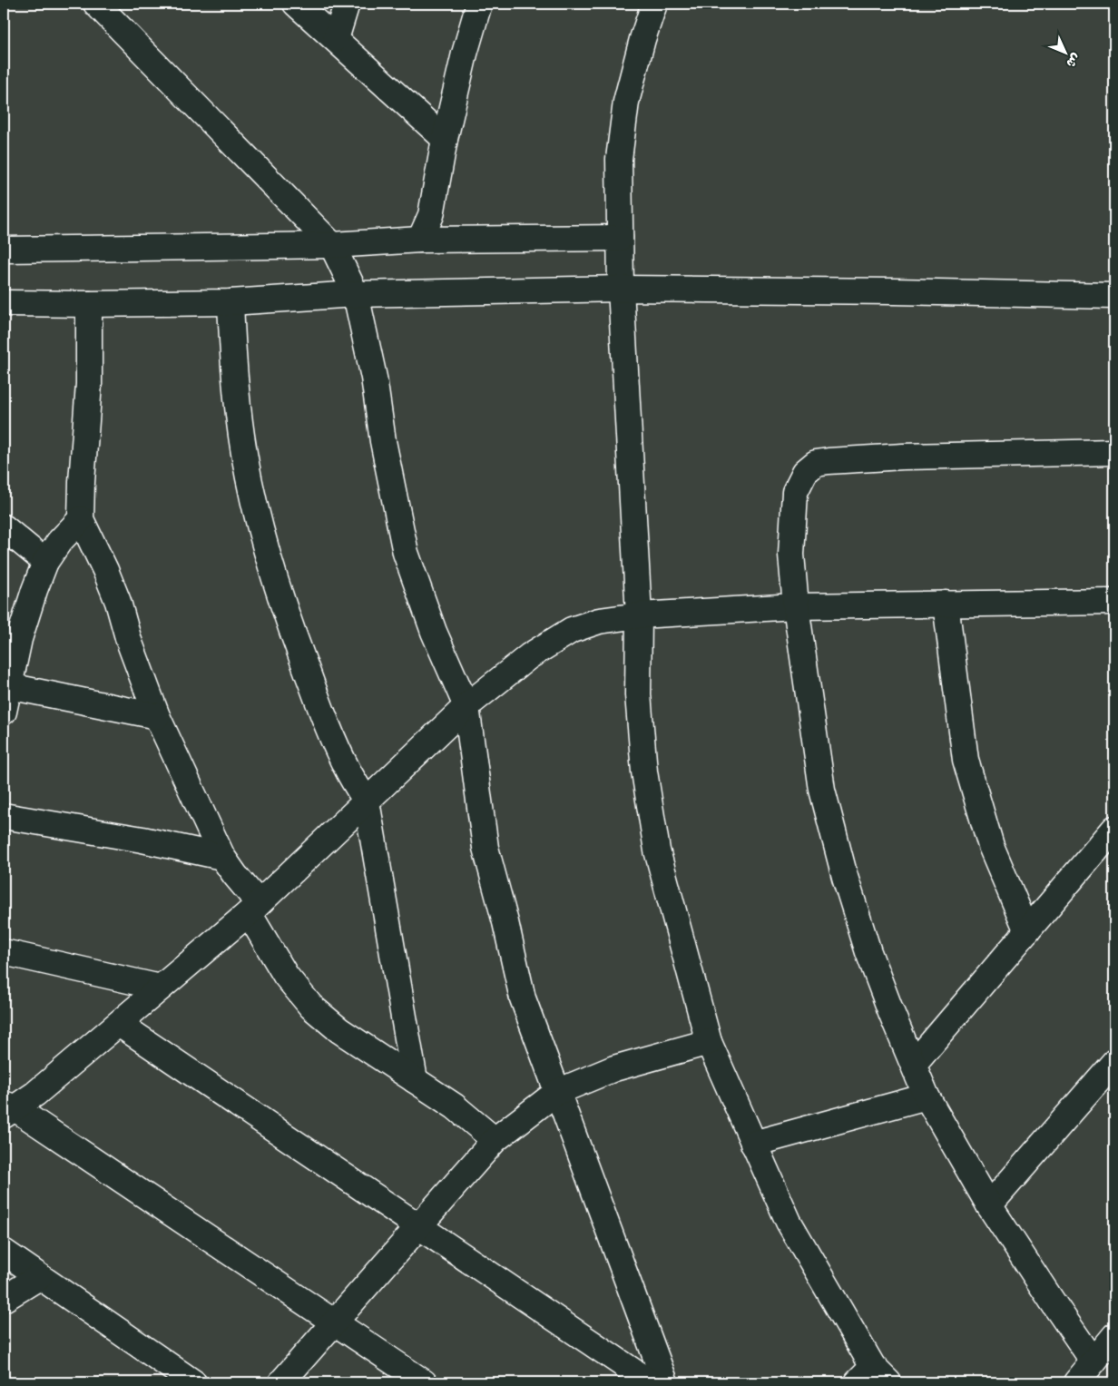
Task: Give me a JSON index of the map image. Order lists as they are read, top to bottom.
{
  "north": "bottom right"
}
